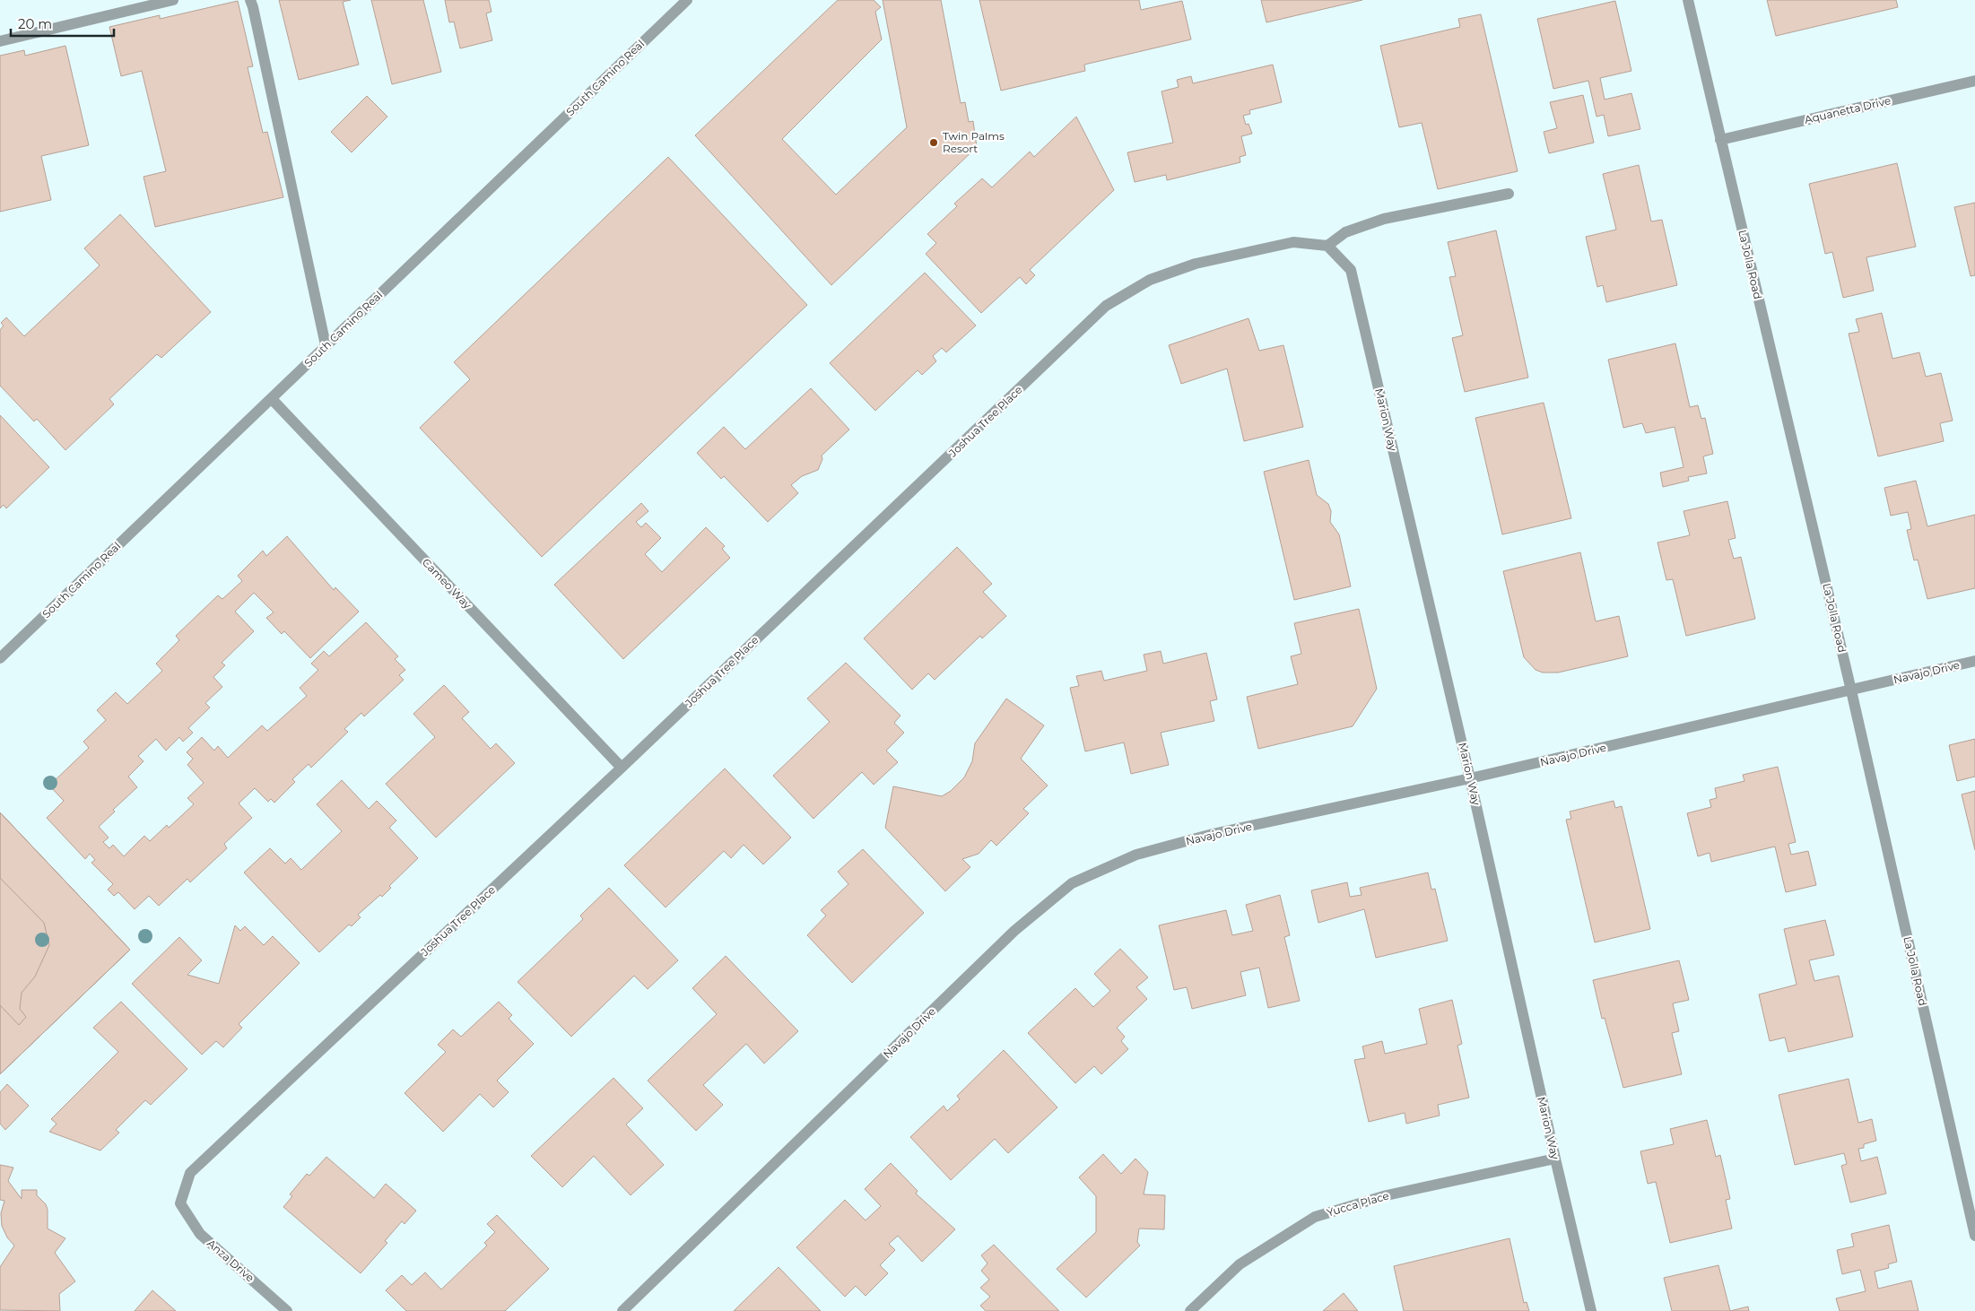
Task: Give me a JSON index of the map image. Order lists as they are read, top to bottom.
{
  "streets": {
    "street": [
      "South Camino Real",
      "Aquanetta Drive",
      "La Jolla Road",
      "Marion Way",
      "Joshua Tree Place",
      "Cameo Way",
      "Navajo Drive",
      "Yucca Place",
      "Anza Drive"
    ]
  },
  "crossings": [
    ["South Camino Real", "Cameo Way"],
    ["Aquanetta Drive", "La Jolla Road"],
    ["La Jolla Road", "Navajo Drive"],
    ["Marion Way", "Joshua Tree Place"],
    ["Marion Way", "Navajo Drive"],
    ["Marion Way", "Yucca Place"],
    ["Joshua Tree Place", "Cameo Way"],
    ["Joshua Tree Place", "Anza Drive"]
  ],
  "places": ["Twin Palms Resort"],
  "scale_bar": "20 m"
}
